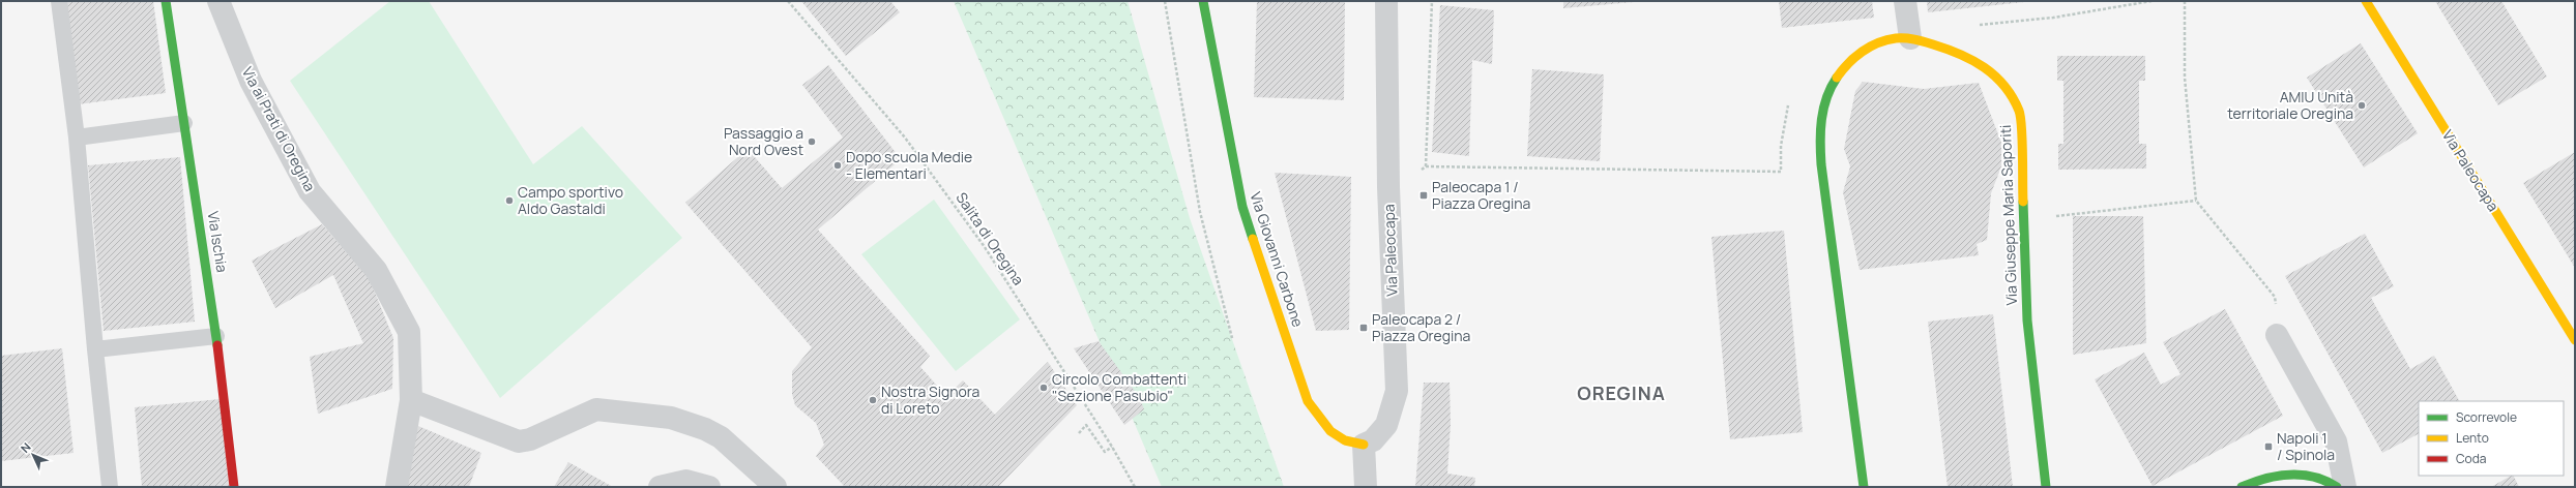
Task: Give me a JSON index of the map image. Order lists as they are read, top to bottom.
{
  "streets": {
    "street": [
      "Via ai Prati di Oregina",
      "Via Paleocapa",
      "Via Giuseppe Maria Saporiti",
      "Via Ischia",
      "Via Giovanni Carbone"
    ],
    "path": ["Salita di Oregina"]
  },
  "crossings": [
    ["Via Paleocapa", "Via Giovanni Carbone"]
  ],
  "districts": ["OREGINA"],
  "places": {
    "other": [
      "AMIU Unità territoriale Oregina",
      "Passaggio a Nord Ovest",
      "Dopo scuola Medie - Elementari",
      "Campo sportivo Aldo Gastaldi",
      "Circolo Combattenti \"Sezione Pasubio\"",
      "Nostra Signora di Loreto"
    ],
    "transit": ["Paleocapa 1 / Piazza Oregina", "Paleocapa 2 / Piazza Oregina", "Napoli 1 / Spinola"]
  },
  "legend": ["Scorrevole", "Lento", "Coda"],
  "north": "top left"
}
